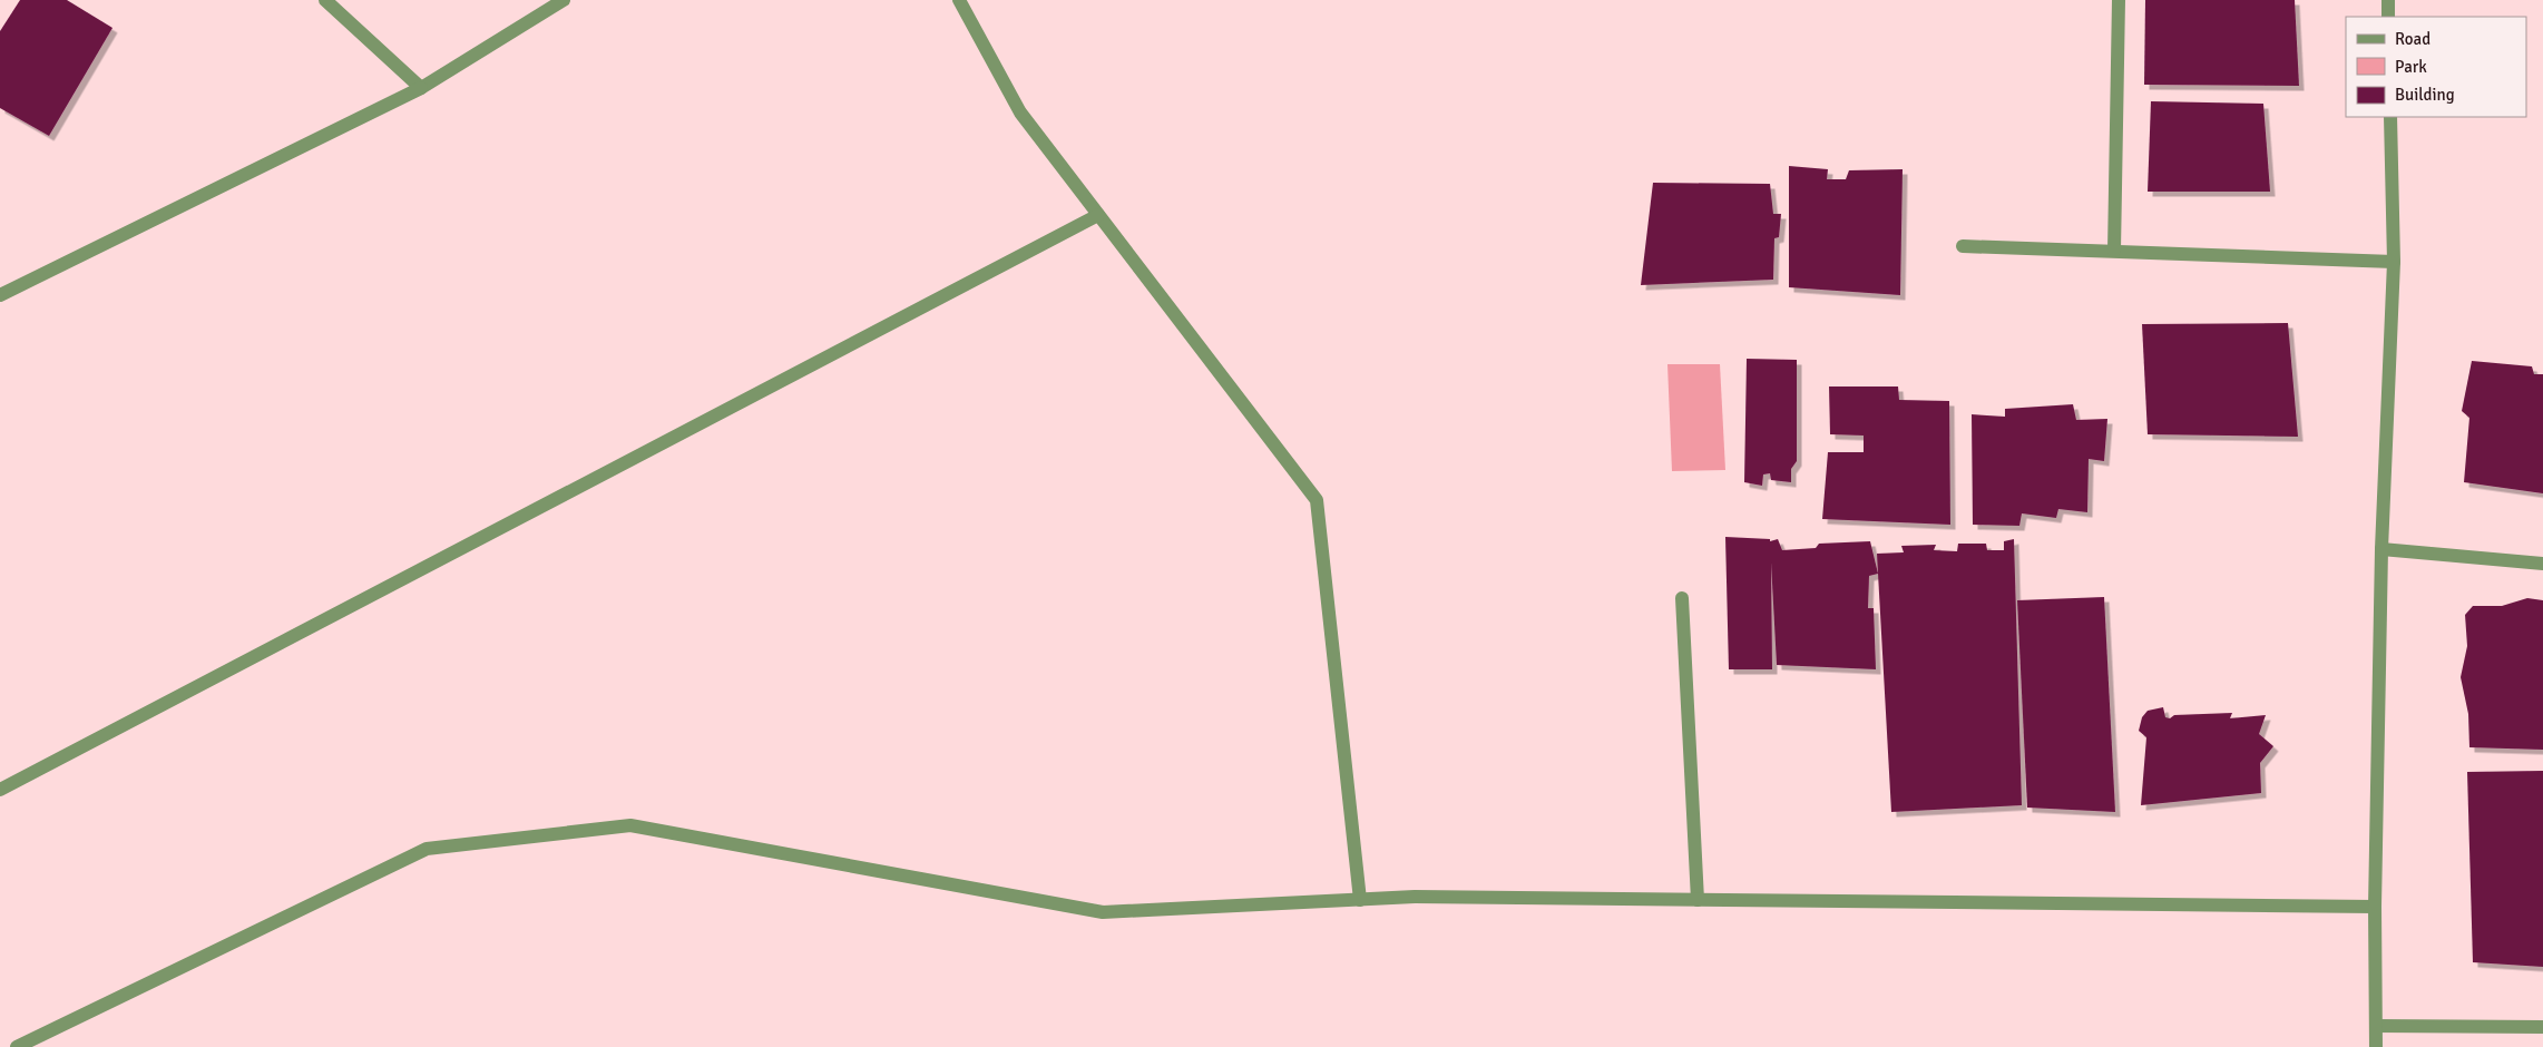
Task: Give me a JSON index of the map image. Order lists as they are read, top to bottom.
{
  "legend": ["Road", "Park", "Building"]
}
